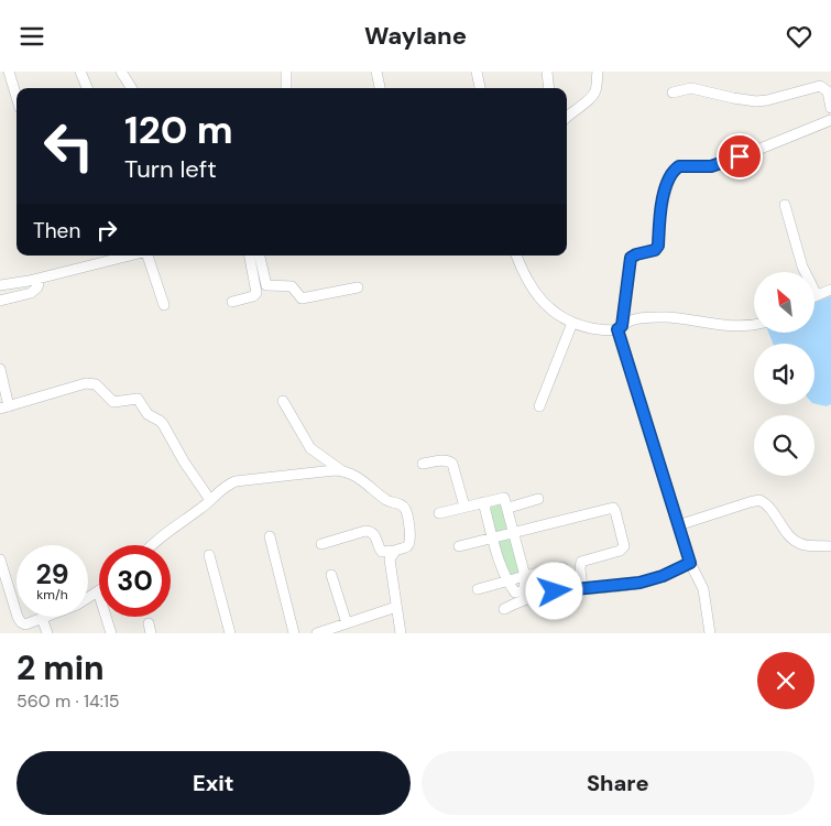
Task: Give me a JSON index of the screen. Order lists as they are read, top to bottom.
{
  "north": "top left",
  "page": {
    "header": "Waylane",
    "turn": ["120 m", "Turn left"],
    "then": "Then",
    "speed": "29 km/h",
    "limit": "30",
    "heading": ["2 min", "560 m · 14:15"],
    "buttons": ["Exit", "Share"]
  }
}
